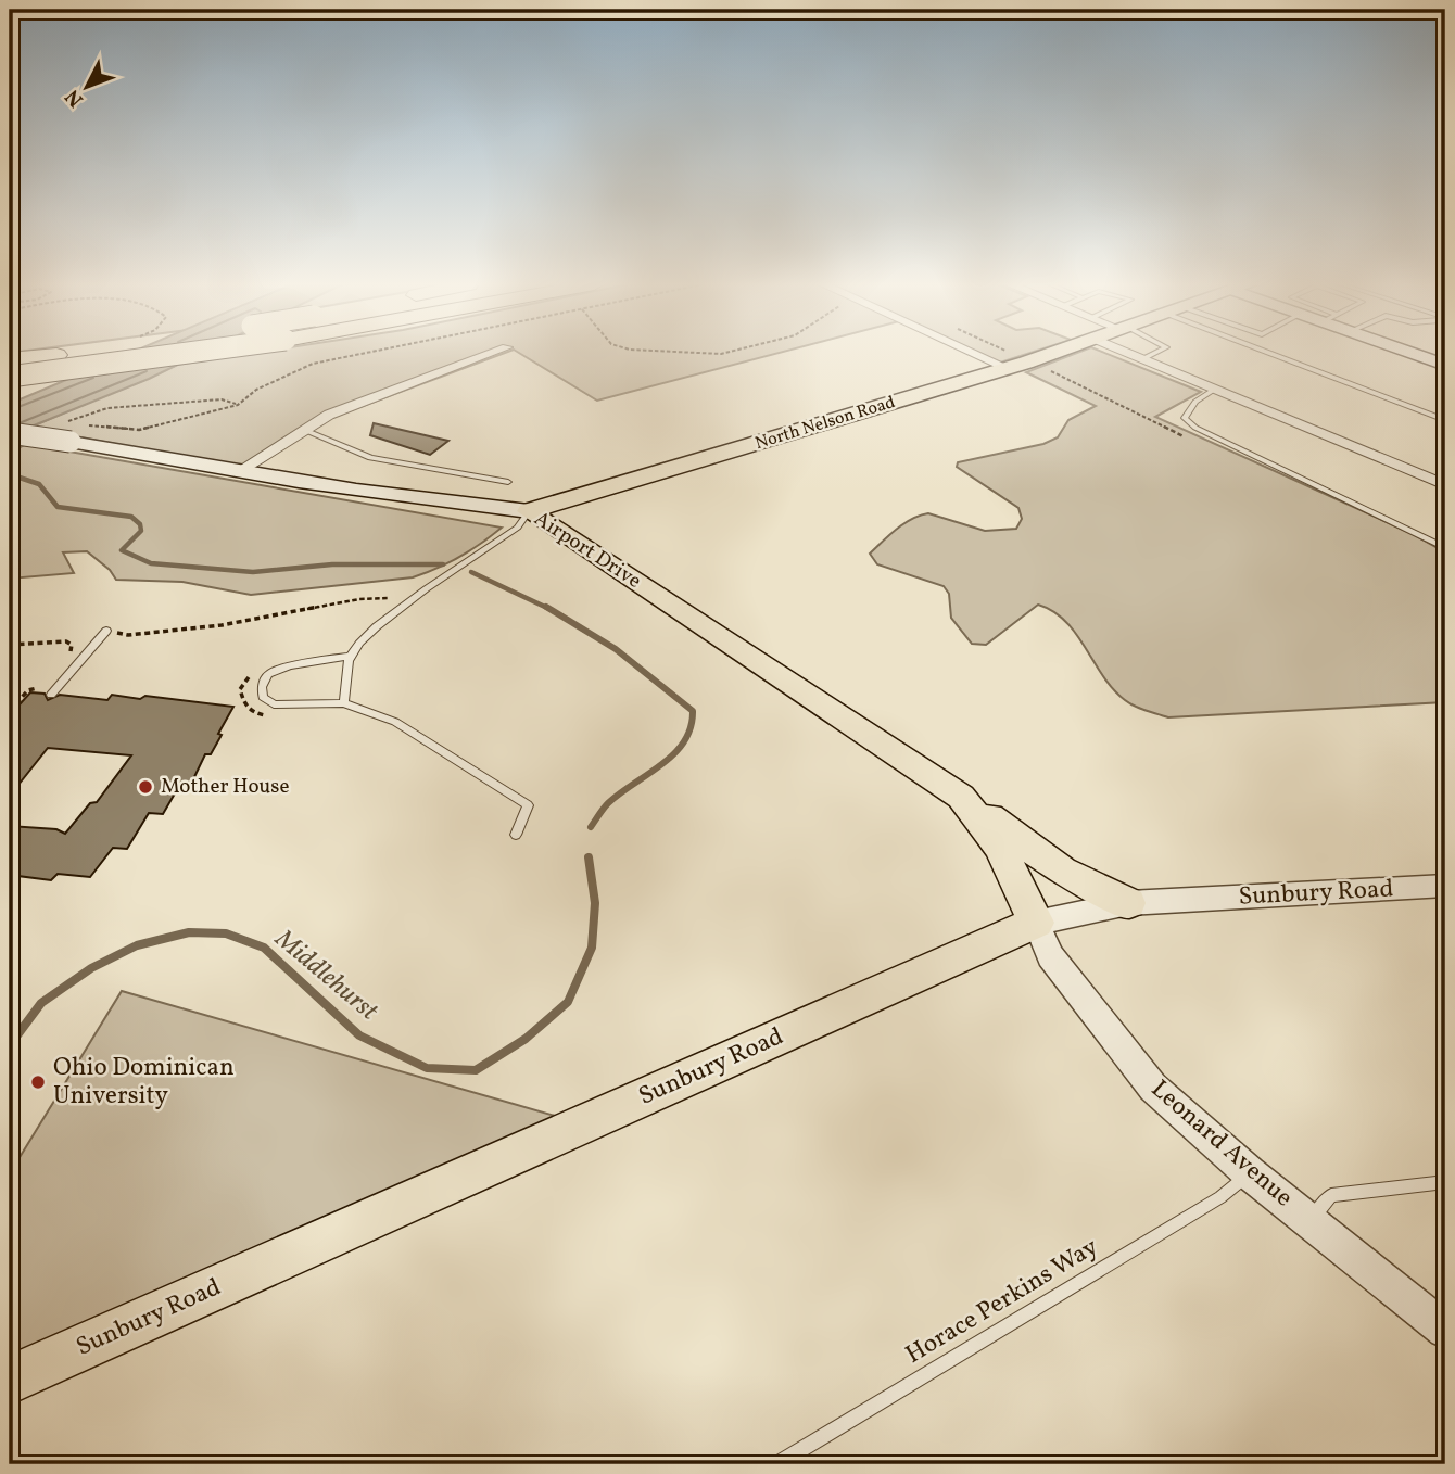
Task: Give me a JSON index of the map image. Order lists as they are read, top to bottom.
{
  "streets": {
    "main road": ["North Nelson Road", "Airport Drive", "Sunbury Road"],
    "street": ["Leonard Avenue"],
    "lane": ["Horace Perkins Way"]
  },
  "crossings": [
    ["North Nelson Road", "Airport Drive"],
    ["Airport Drive", "Sunbury Road"],
    ["Airport Drive", "Leonard Avenue"],
    ["Sunbury Road", "Leonard Avenue"],
    ["Leonard Avenue", "Horace Perkins Way"]
  ],
  "water": ["Middlehurst"],
  "places": ["Mother House", "Ohio Dominican University"],
  "north": "bottom left"
}
